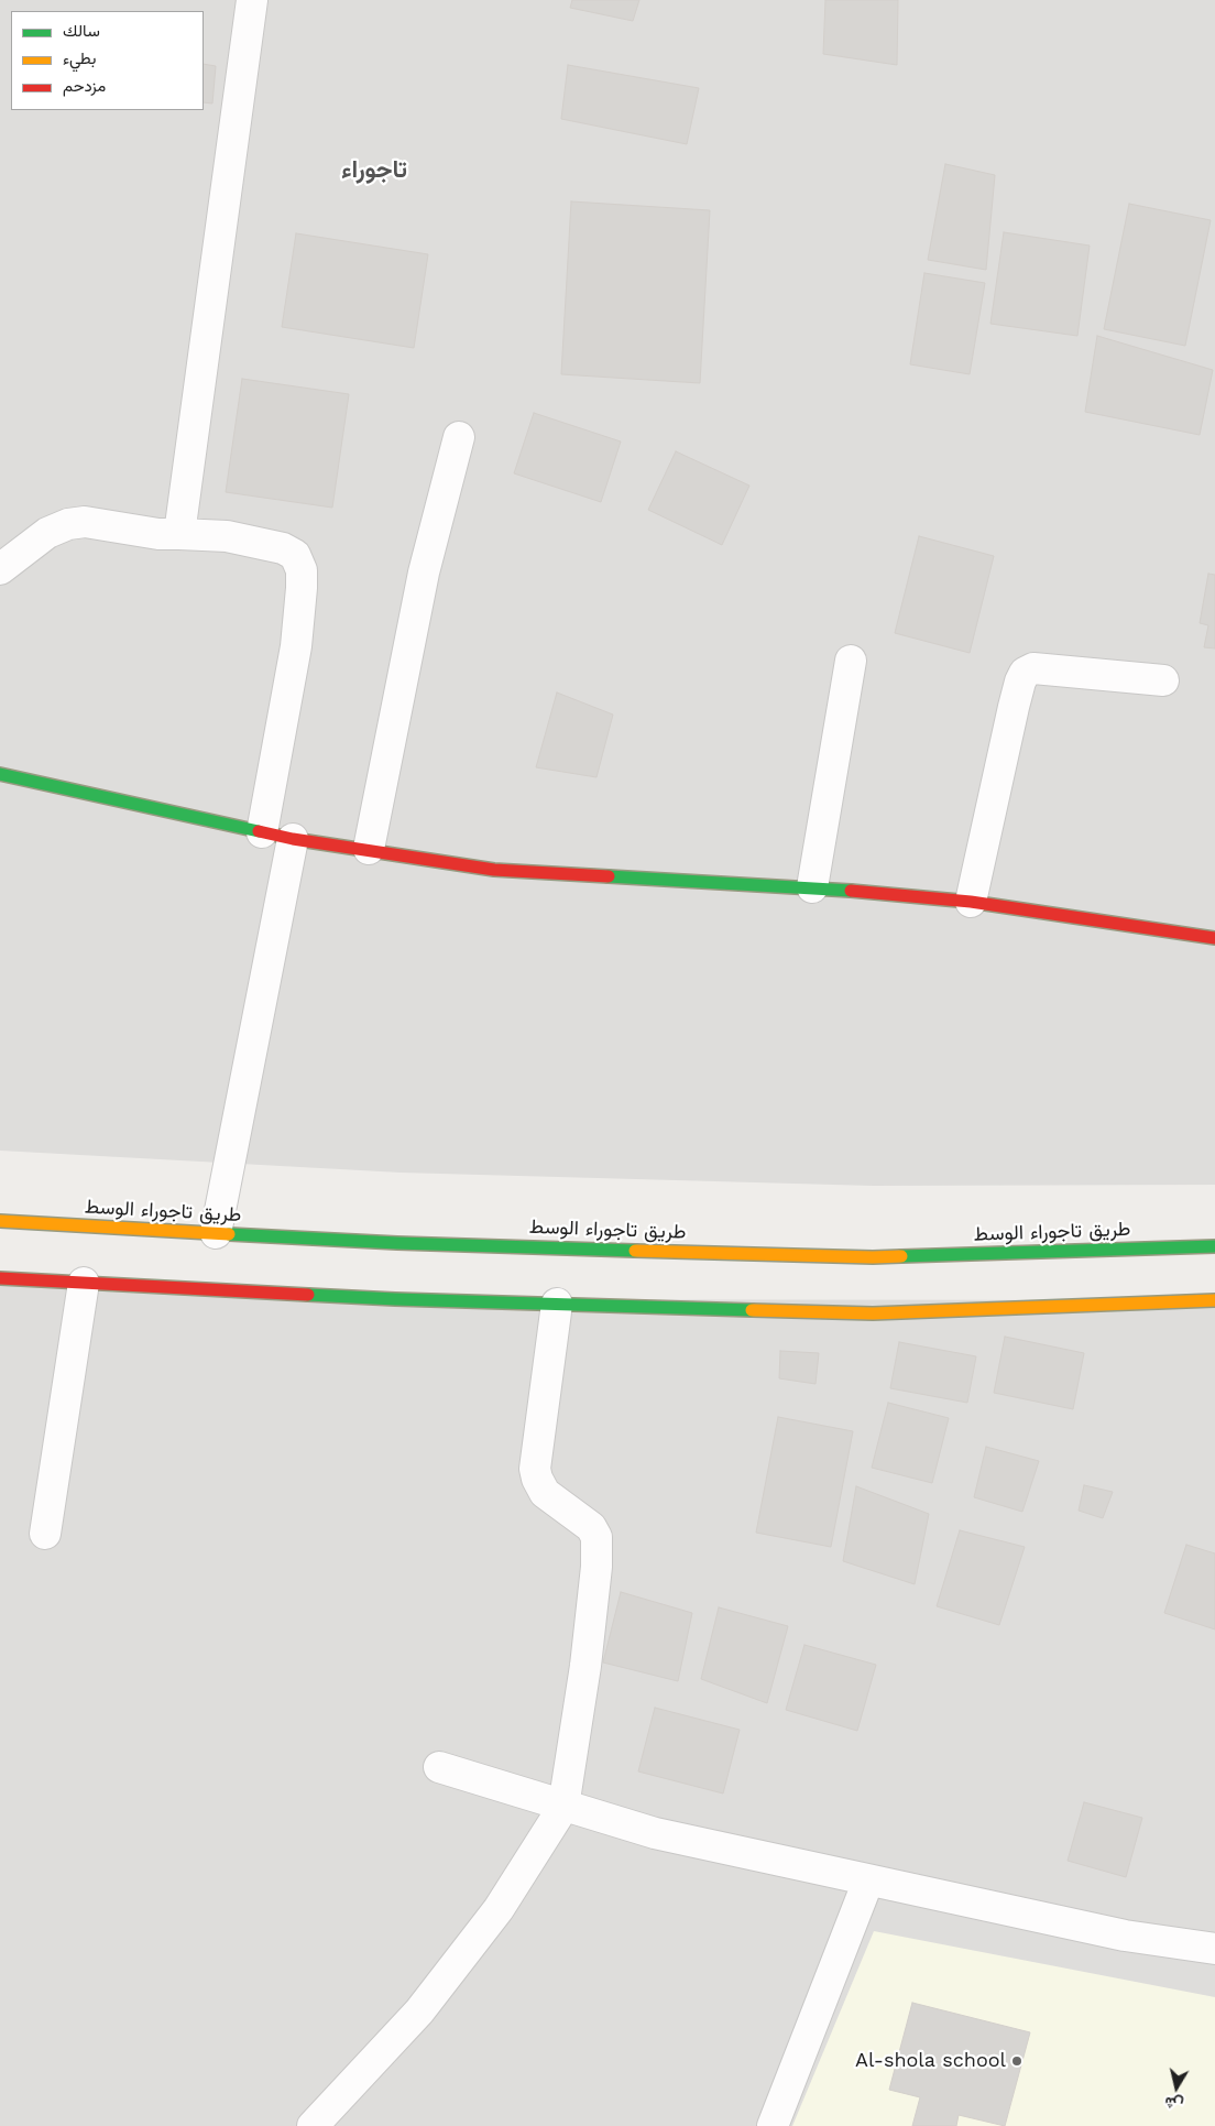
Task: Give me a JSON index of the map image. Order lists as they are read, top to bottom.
{
  "streets": {
    "main road": ["طريق تاجوراء الوسط"]
  },
  "districts": ["تاجوراء"],
  "places": ["Al-shola school"],
  "legend": ["سالك", "بطيء", "مزدحم"],
  "north": "bottom"
}
